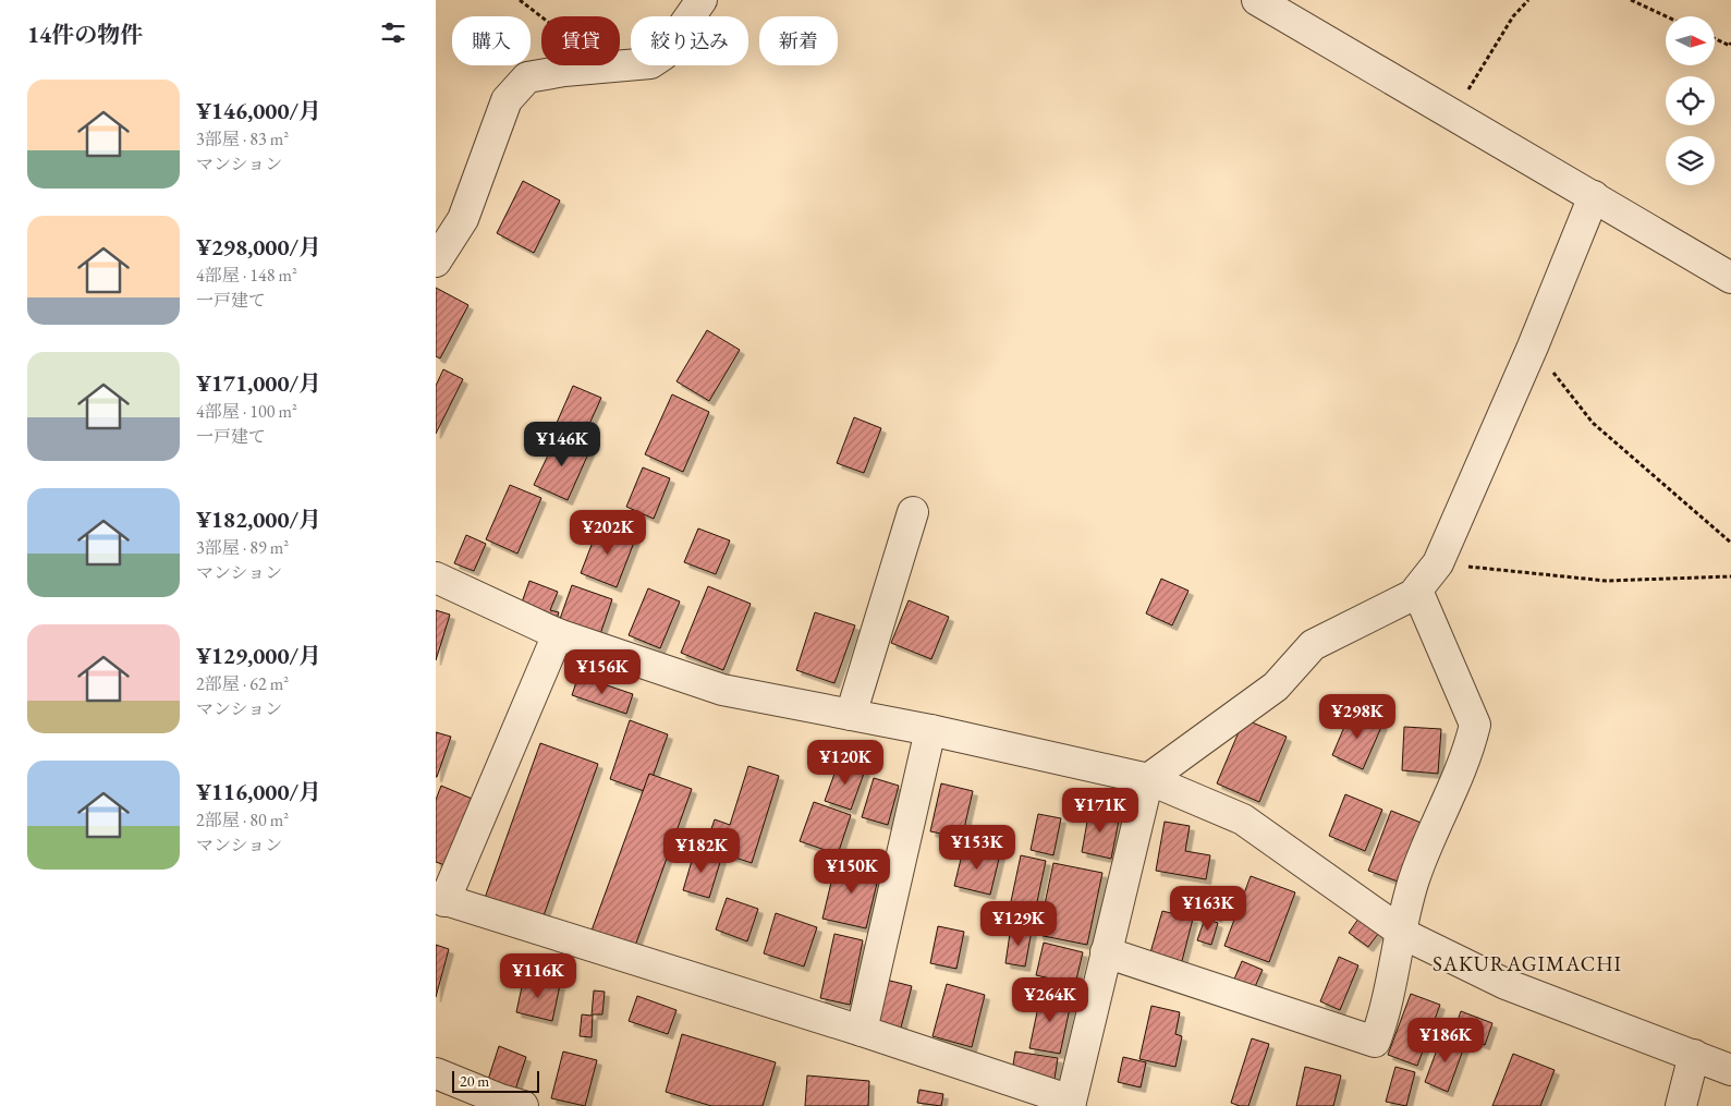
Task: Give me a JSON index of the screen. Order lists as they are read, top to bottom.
{
  "districts": ["SAKURAGIMACHI"],
  "scale_bar": "20 m",
  "north": "right",
  "page": {
    "heading": "14件の物件",
    "chip": [
      "購入",
      "賃貸",
      "絞り込み",
      "新着"
    ],
    "list": [
      {
        "name": "¥146,000/月",
        "note": "3部屋 · 83 m² · マンション"
      },
      {
        "name": "¥298,000/月",
        "note": "4部屋 · 148 m² · 一戸建て"
      },
      {
        "name": "¥171,000/月",
        "note": "4部屋 · 100 m² · 一戸建て"
      },
      {
        "name": "¥182,000/月",
        "note": "3部屋 · 89 m² · マンション"
      },
      {
        "name": "¥129,000/月",
        "note": "2部屋 · 62 m² · マンション"
      },
      {
        "name": "¥116,000/月",
        "note": "2部屋 · 80 m² · マンション"
      }
    ],
    "price": [
      "¥146K",
      "¥202K",
      "¥156K",
      "¥298K",
      "¥120K",
      "¥171K",
      "¥153K",
      "¥182K",
      "¥150K",
      "¥163K",
      "¥129K",
      "¥116K",
      "¥264K",
      "¥186K"
    ],
    "scale": "20 m"
  }
}
